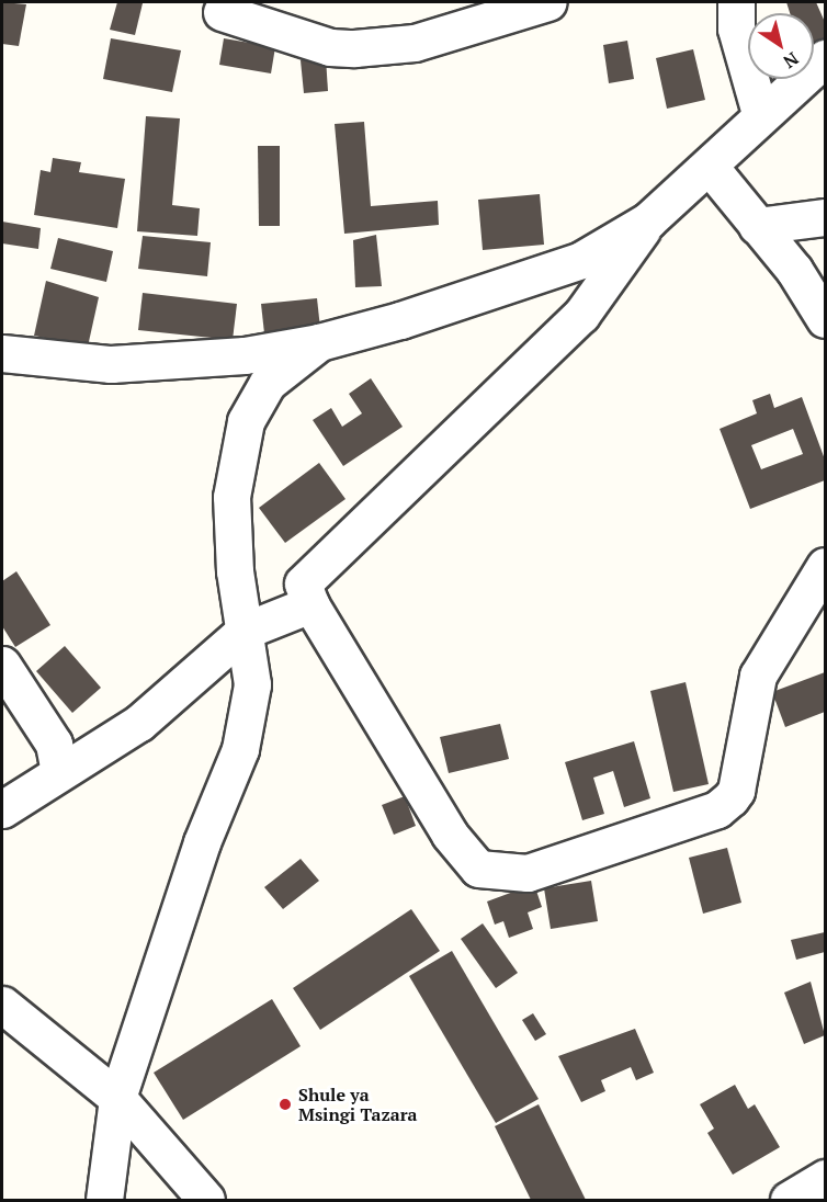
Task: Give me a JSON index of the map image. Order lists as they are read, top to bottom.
{
  "places": ["Shule ya Msingi Tazara"],
  "north": "bottom right"
}
